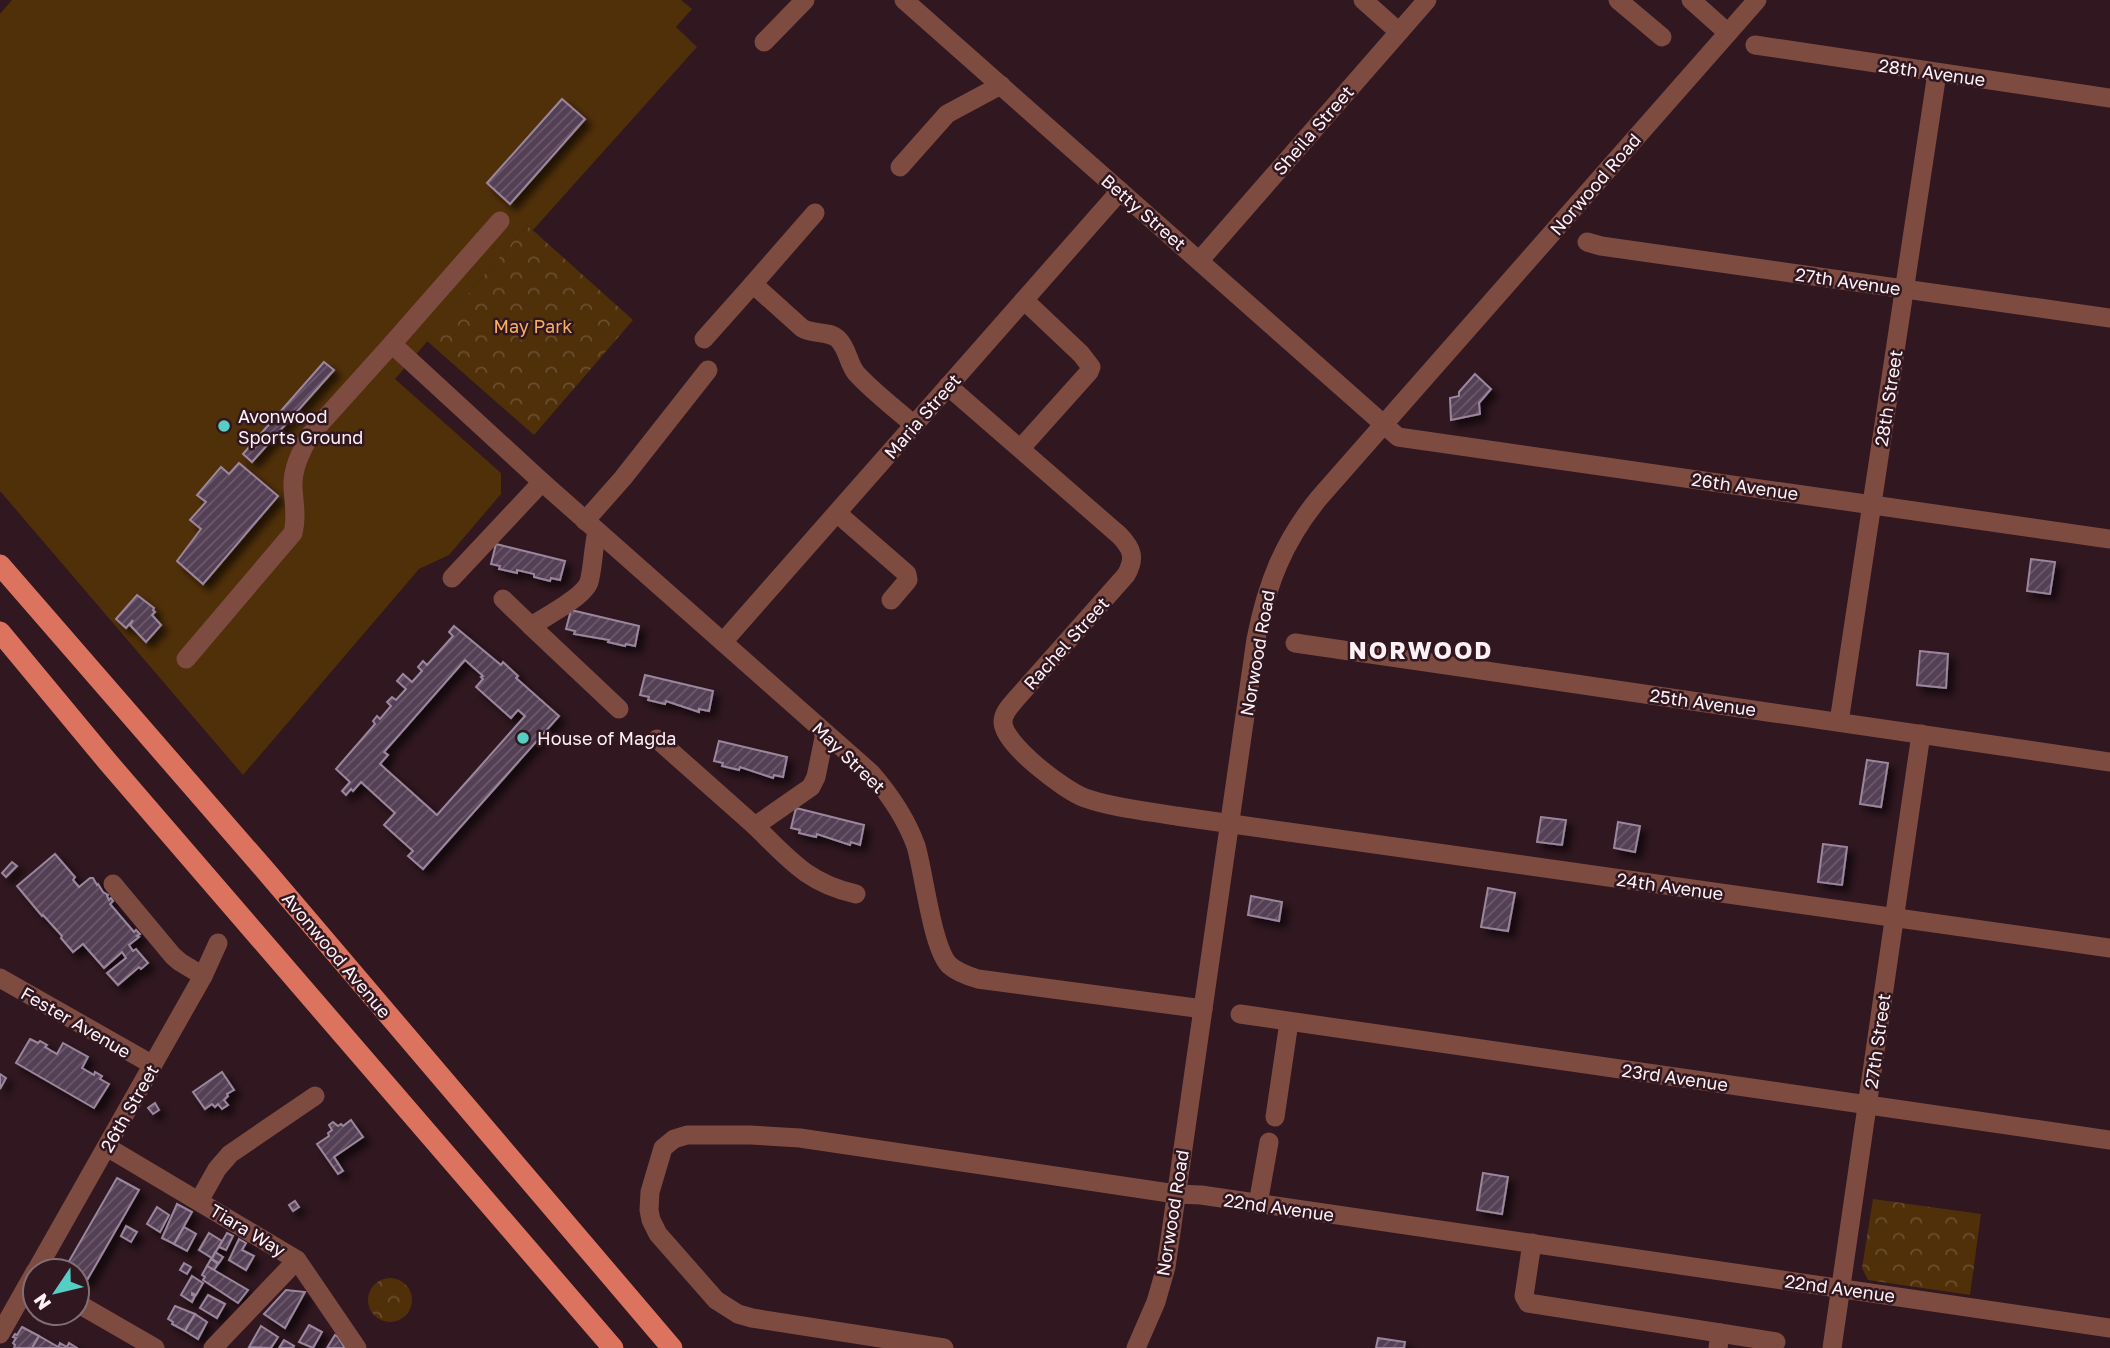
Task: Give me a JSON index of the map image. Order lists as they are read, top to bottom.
{
  "streets": {
    "main road": ["Avonwood Avenue"],
    "street": [
      "28th Avenue",
      "Sheila Street",
      "Norwood Road",
      "Betty Street",
      "27th Avenue",
      "28th Street",
      "Maria Street",
      "26th Avenue",
      "Rachel Street",
      "25th Avenue",
      "May Street",
      "24th Avenue",
      "Fester Avenue",
      "27th Street",
      "23rd Avenue",
      "26th Street",
      "22nd Avenue",
      "Tiara Way"
    ]
  },
  "crossings": [
    ["28th Avenue", "28th Street"],
    ["Sheila Street", "Betty Street"],
    ["Norwood Road", "Betty Street"],
    ["Norwood Road", "26th Avenue"],
    ["Norwood Road", "Rachel Street"],
    ["Norwood Road", "May Street"],
    ["Norwood Road", "24th Avenue"],
    ["Norwood Road", "22nd Avenue"],
    ["Betty Street", "Maria Street"],
    ["Betty Street", "26th Avenue"],
    ["27th Avenue", "28th Street"],
    ["28th Street", "26th Avenue"],
    ["28th Street", "25th Avenue"],
    ["Maria Street", "Rachel Street"],
    ["Maria Street", "May Street"],
    ["Rachel Street", "24th Avenue"],
    ["25th Avenue", "27th Street"],
    ["24th Avenue", "27th Street"],
    ["Fester Avenue", "26th Street"],
    ["27th Street", "23rd Avenue"],
    ["27th Street", "22nd Avenue"],
    ["26th Street", "Tiara Way"]
  ],
  "districts": ["NORWOOD"],
  "parks": ["May Park"],
  "places": ["Avonwood Sports Ground", "House of Magda"],
  "north": "bottom left"
}
